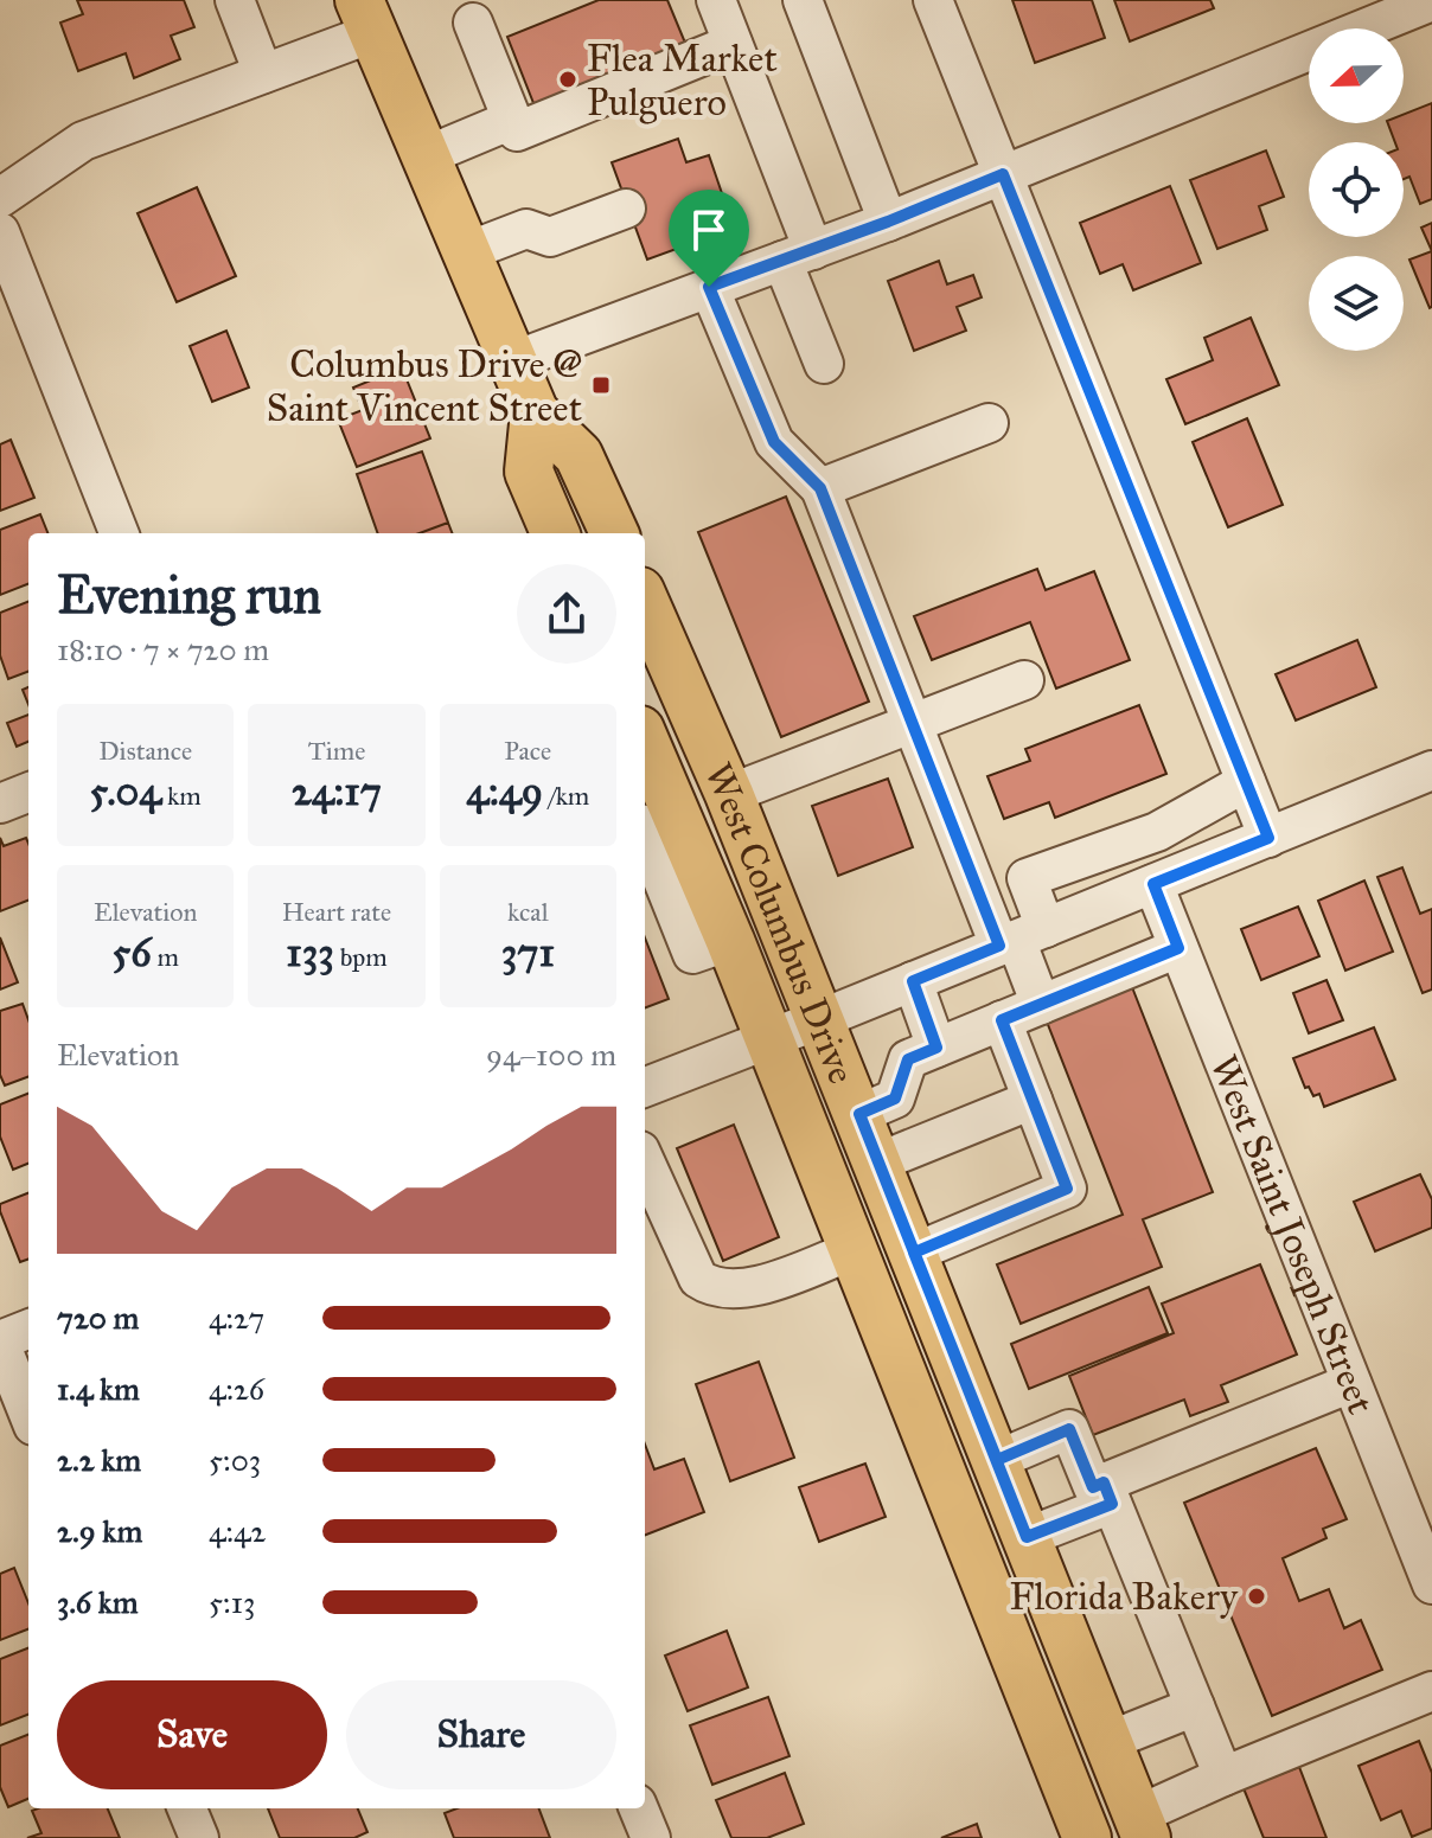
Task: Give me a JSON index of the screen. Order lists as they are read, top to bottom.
{
  "streets": {
    "main road": ["West Columbus Drive"],
    "street": ["West Saint Joseph Street"]
  },
  "places": {
    "other": ["Flea Market Pulguero", "Florida Bakery"],
    "transit": ["Columbus Drive @ Saint Vincent Street"]
  },
  "north": "left",
  "page": {
    "heading": ["Evening run", "18:10 · 7 × 720 m"],
    "stats": [
      ["Distance", "5.04 km"],
      ["Time", "24:17"],
      ["Pace", "4:49 /km"],
      ["Elevation", "56 m"],
      ["Heart rate", "133 bpm"],
      ["kcal", "371"]
    ],
    "chart": ["Elevation", "94–100 m"],
    "list": [
      {
        "name": "720 m",
        "note": "4:27"
      },
      {
        "name": "1.4 km",
        "note": "4:26"
      },
      {
        "name": "2.2 km",
        "note": "5:03"
      },
      {
        "name": "2.9 km",
        "note": "4:42"
      },
      {
        "name": "3.6 km",
        "note": "5:13"
      }
    ],
    "buttons": ["Save", "Share"]
  }
}
